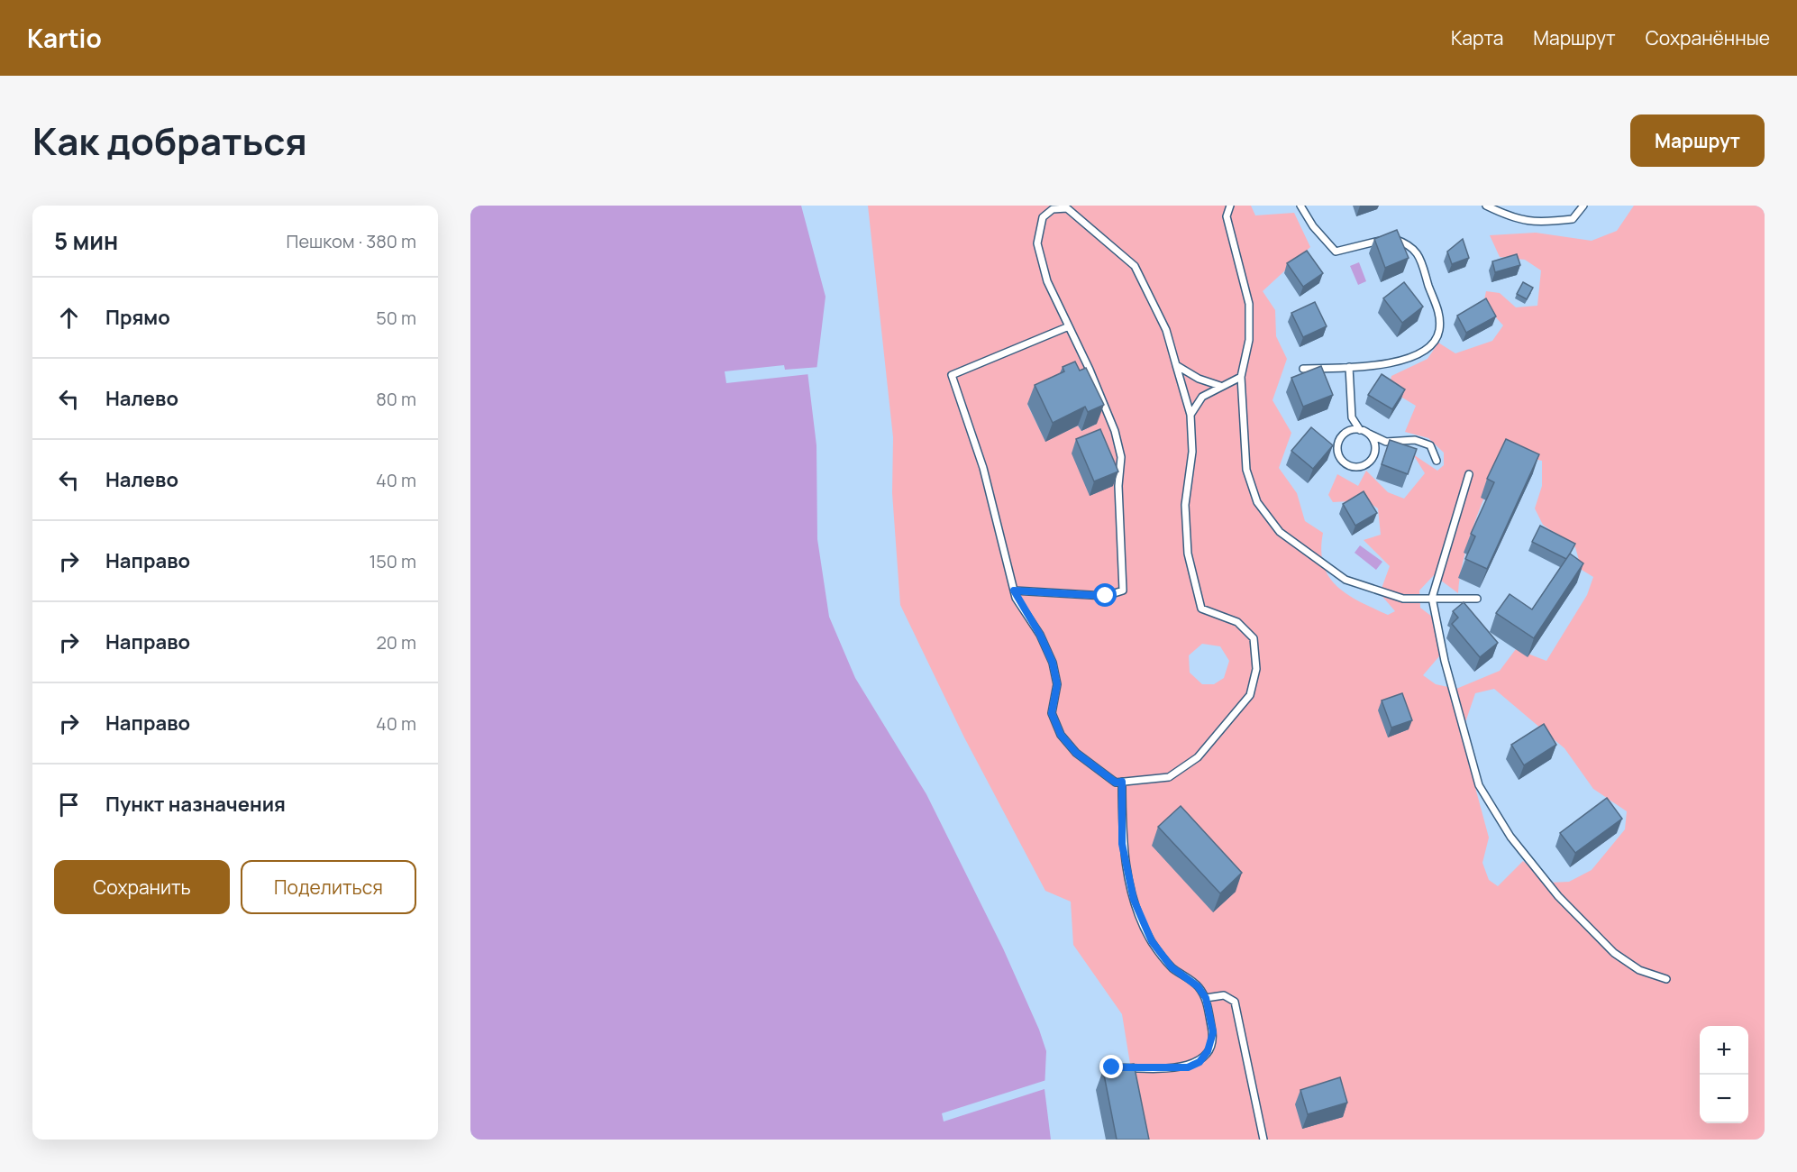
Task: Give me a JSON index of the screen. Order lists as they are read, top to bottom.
{
  "page": {
    "header": "Kartio",
    "nav": ["Карта", "Маршрут", "Сохранённые"],
    "title": "Как добраться",
    "buttons": [
      "Маршрут",
      ["Сохранить", "Поделиться"]
    ],
    "heading": ["5 мин", "Пешком · 380 m"],
    "list": [
      ["Прямо", "50 m"],
      ["Налево", "80 m"],
      ["Налево", "40 m"],
      ["Направо", "150 m"],
      ["Направо", "20 m"],
      ["Направо", "40 m"],
      "Пункт назначения"
    ],
    "map_buttons": ["+", "−"]
  }
}
